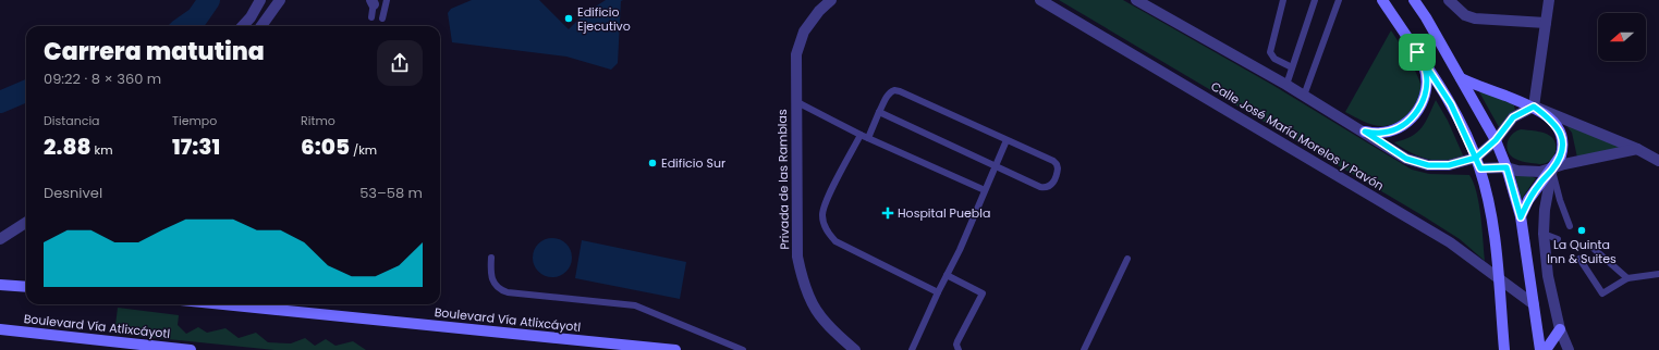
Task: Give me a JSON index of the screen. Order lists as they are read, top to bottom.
{
  "streets": {
    "main road": ["Boulevard Vía Atlixcáyotl"],
    "street": ["Calle José María Morelos y Pavón", "Privada de las Ramblas"]
  },
  "places": {
    "other": ["Edificio Ejecutivo", "Edificio Sur", "La Quinta Inn & Suites"],
    "health": ["Hospital Puebla"]
  },
  "north": "left",
  "page": {
    "heading": ["Carrera matutina", "09:22 · 8 × 360 m"],
    "stats": [
      ["Distancia", "2.88 km"],
      ["Tiempo", "17:31"],
      ["Ritmo", "6:05 /km"]
    ],
    "chart": ["Desnivel", "53–58 m"]
  }
}
